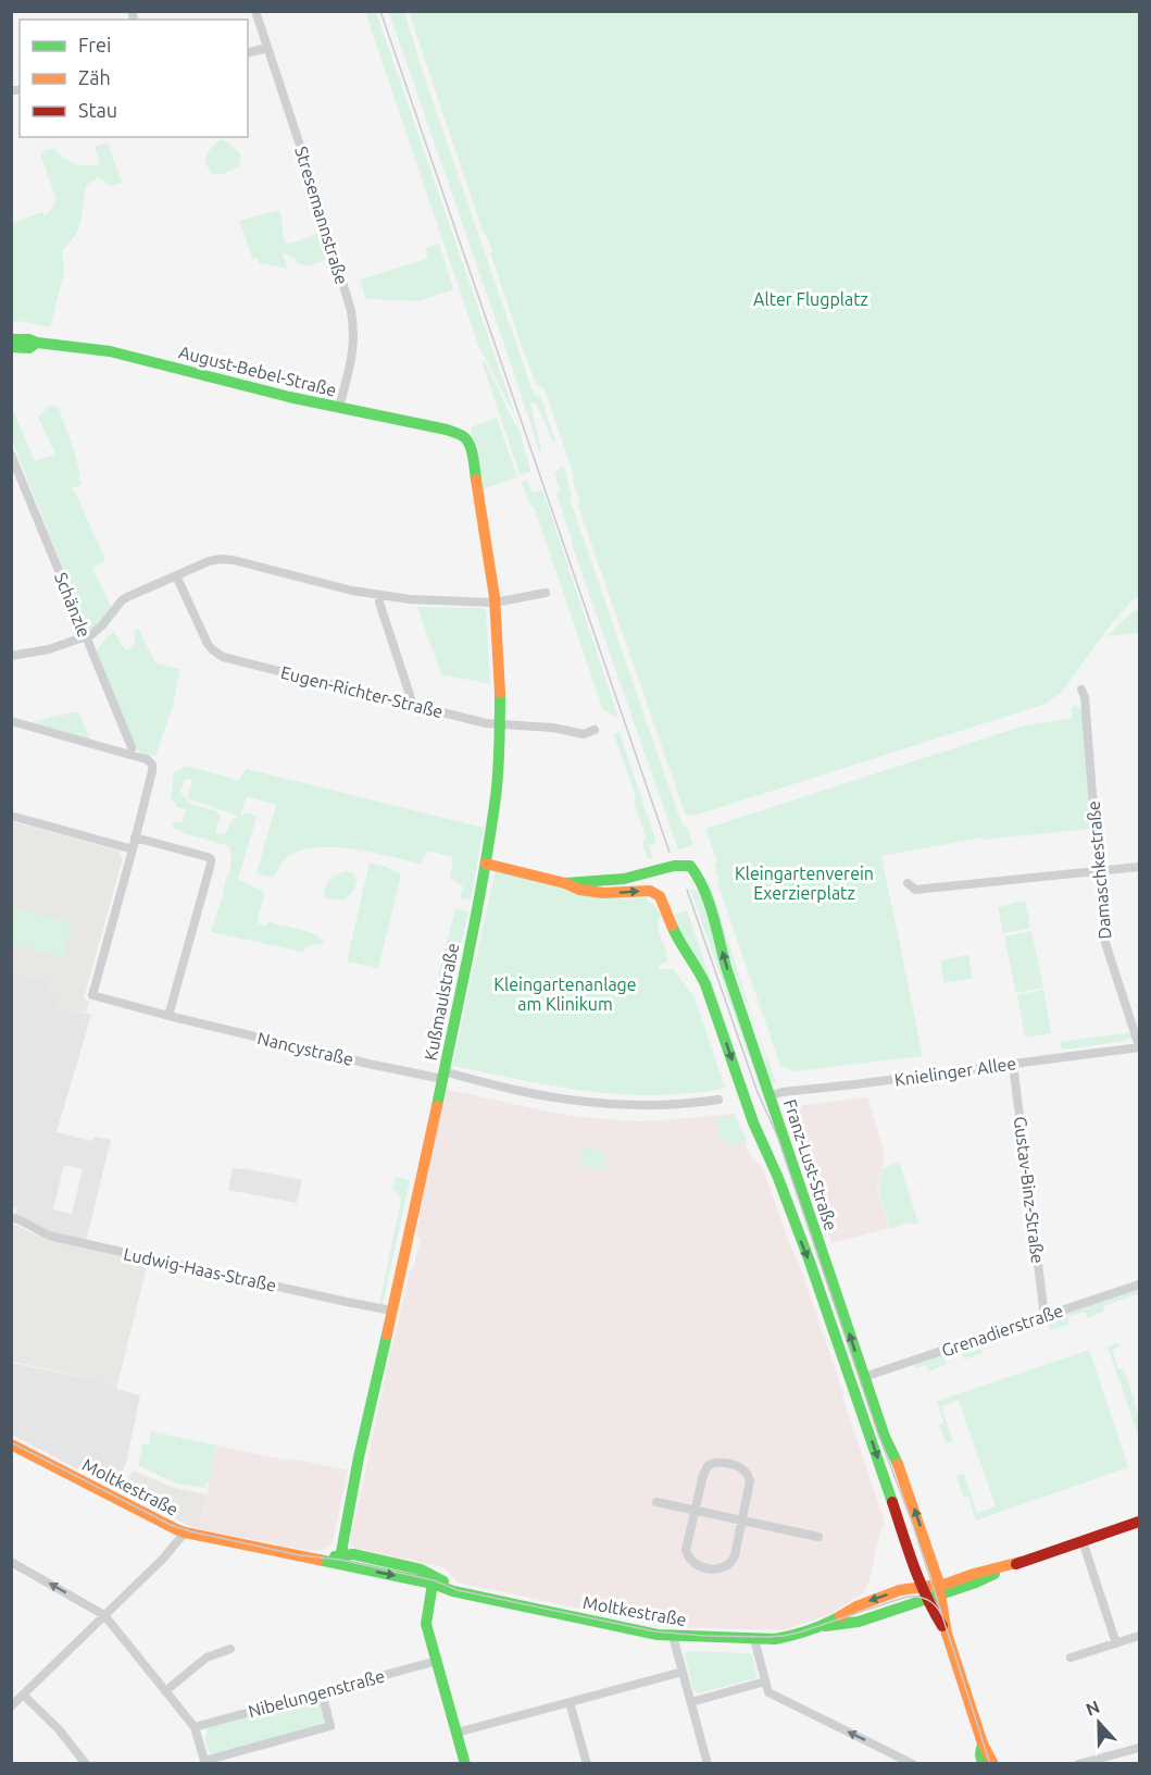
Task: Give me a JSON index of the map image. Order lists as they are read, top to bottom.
{
  "streets": {
    "street": [
      "Stresemannstraße",
      "August-Bebel-Straße",
      "Schänzle",
      "Eugen-Richter-Straße",
      "Damaschkestraße",
      "Kußmaulstraße",
      "Nancystraße",
      "Knielinger Allee",
      "Franz-Lust-Straße",
      "Gustav-Binz-Straße",
      "Ludwig-Haas-Straße",
      "Grenadierstraße",
      "Moltkestraße",
      "Nibelungenstraße"
    ]
  },
  "crossings": [
    ["Stresemannstraße", "August-Bebel-Straße"],
    ["August-Bebel-Straße", "Kußmaulstraße"],
    ["Schänzle", "Nancystraße"],
    ["Eugen-Richter-Straße", "Kußmaulstraße"],
    ["Damaschkestraße", "Knielinger Allee"],
    ["Kußmaulstraße", "Nancystraße"],
    ["Kußmaulstraße", "Franz-Lust-Straße"],
    ["Kußmaulstraße", "Ludwig-Haas-Straße"],
    ["Kußmaulstraße", "Moltkestraße"],
    ["Knielinger Allee", "Franz-Lust-Straße"],
    ["Knielinger Allee", "Gustav-Binz-Straße"],
    ["Franz-Lust-Straße", "Grenadierstraße"],
    ["Franz-Lust-Straße", "Moltkestraße"],
    ["Gustav-Binz-Straße", "Grenadierstraße"]
  ],
  "parks": ["Alter Flugplatz", "Kleingartenverein Exerzierplatz", "Kleingartenanlage am Klinikum"],
  "legend": ["Frei", "Zäh", "Stau"],
  "north": "top"
}
